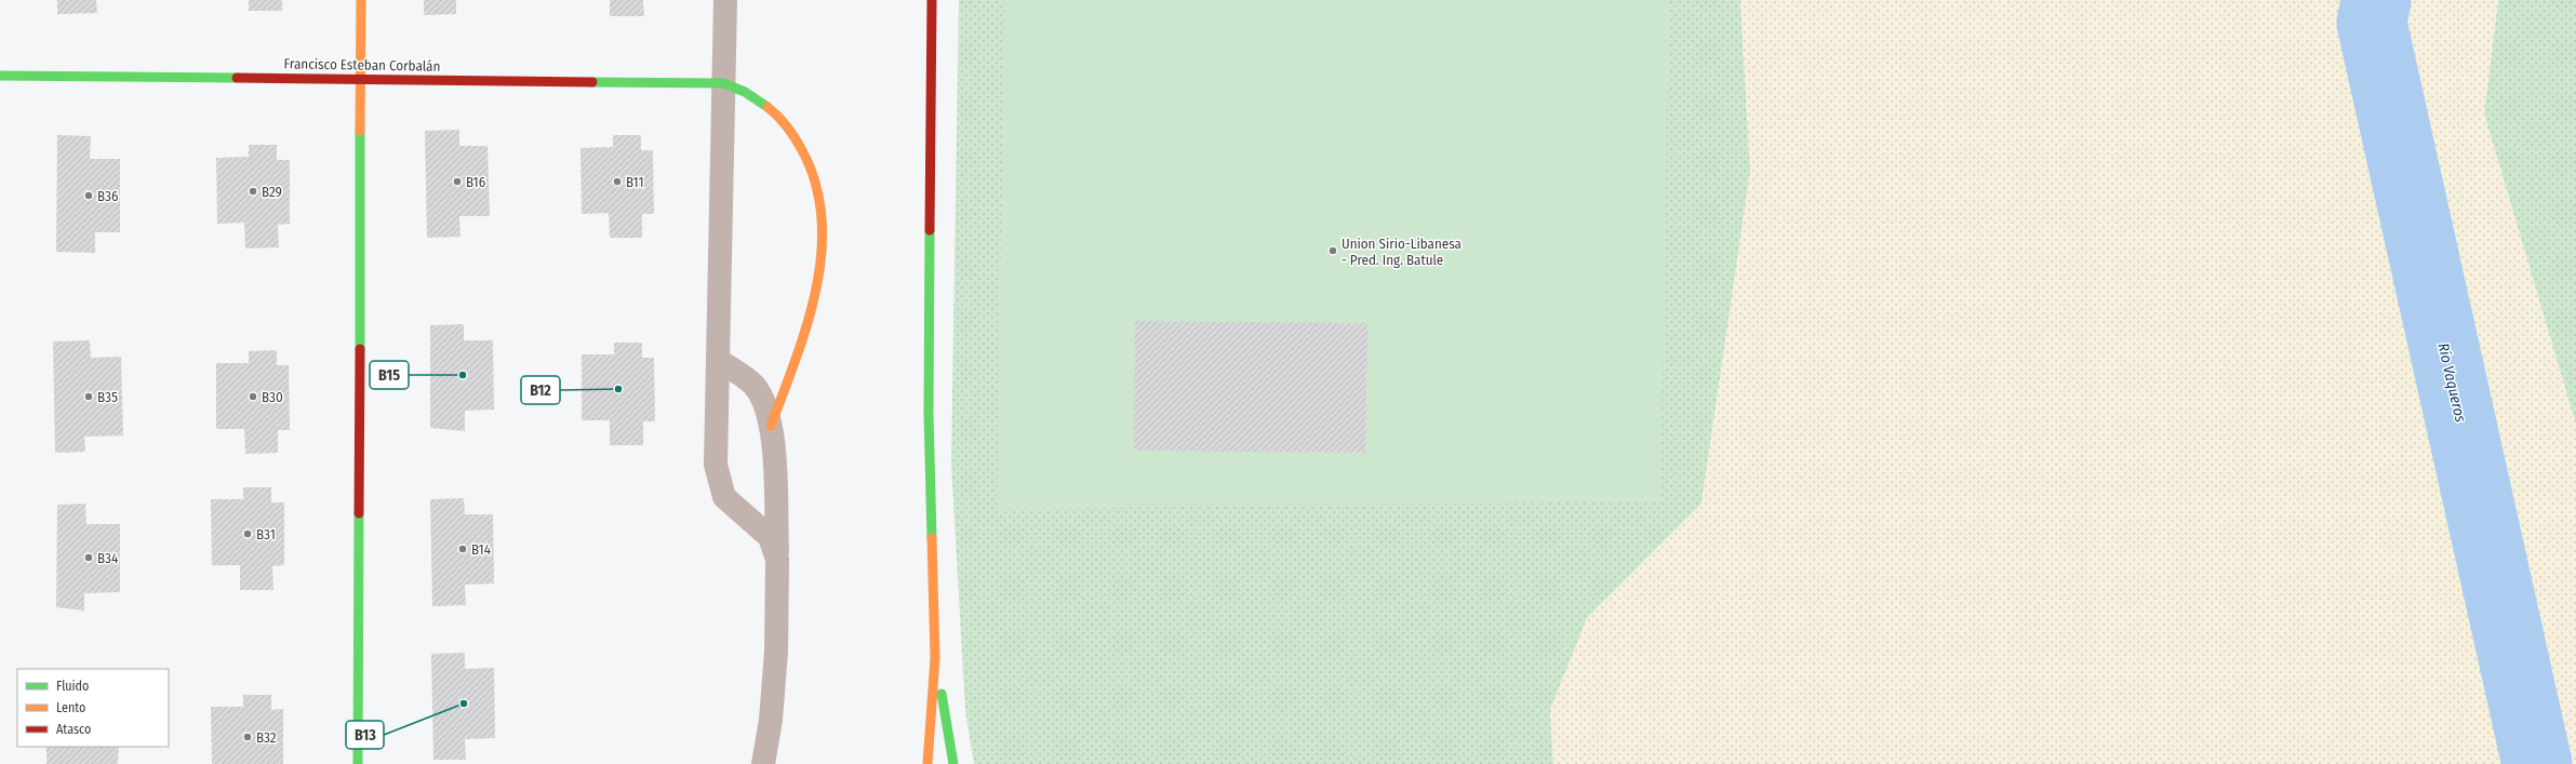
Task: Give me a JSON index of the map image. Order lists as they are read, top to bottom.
{
  "streets": {
    "street": ["Francisco Esteban Corbalán"]
  },
  "water": ["Río Vaqueros"],
  "places": [
    "B16",
    "B11",
    "B29",
    "B36",
    "Union Sirio-Libanesa - Pred. Ing. Batule",
    "B15",
    "B12",
    "B35",
    "B30",
    "B31",
    "B14",
    "B34",
    "B13",
    "B32"
  ],
  "legend": ["Fluido", "Lento", "Atasco"]
}
